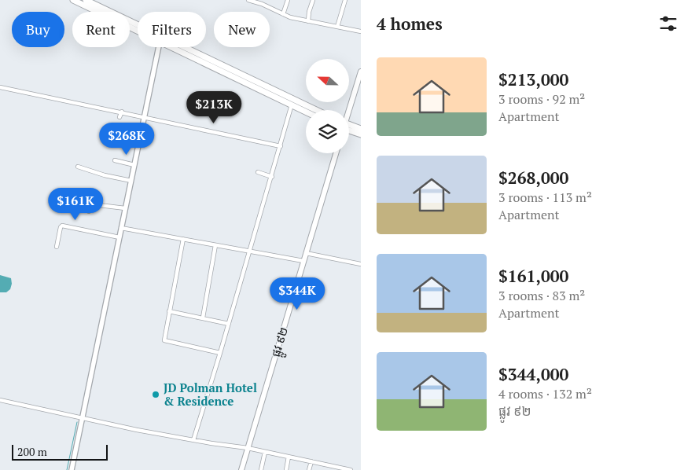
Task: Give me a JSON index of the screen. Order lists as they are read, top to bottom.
{
  "streets": {
    "main road": ["ផ្លូវ ៩២"]
  },
  "places": ["JD Polman Hotel & Residence"],
  "scale_bar": "200 m",
  "north": "left",
  "page": {
    "heading": "4 homes",
    "chip": [
      "Buy",
      "Rent",
      "Filters",
      "New"
    ],
    "list": [
      {
        "name": "$213,000",
        "note": "3 rooms · 92 m² · Apartment"
      },
      {
        "name": "$268,000",
        "note": "3 rooms · 113 m² · Apartment"
      },
      {
        "name": "$161,000",
        "note": "3 rooms · 83 m² · Apartment"
      },
      {
        "name": "$344,000",
        "note": "4 rooms · 132 m² · ផ្លូវ ៩២"
      }
    ],
    "price": [
      "$213K",
      "$268K",
      "$161K",
      "$344K"
    ],
    "scale": "200 m"
  }
}
